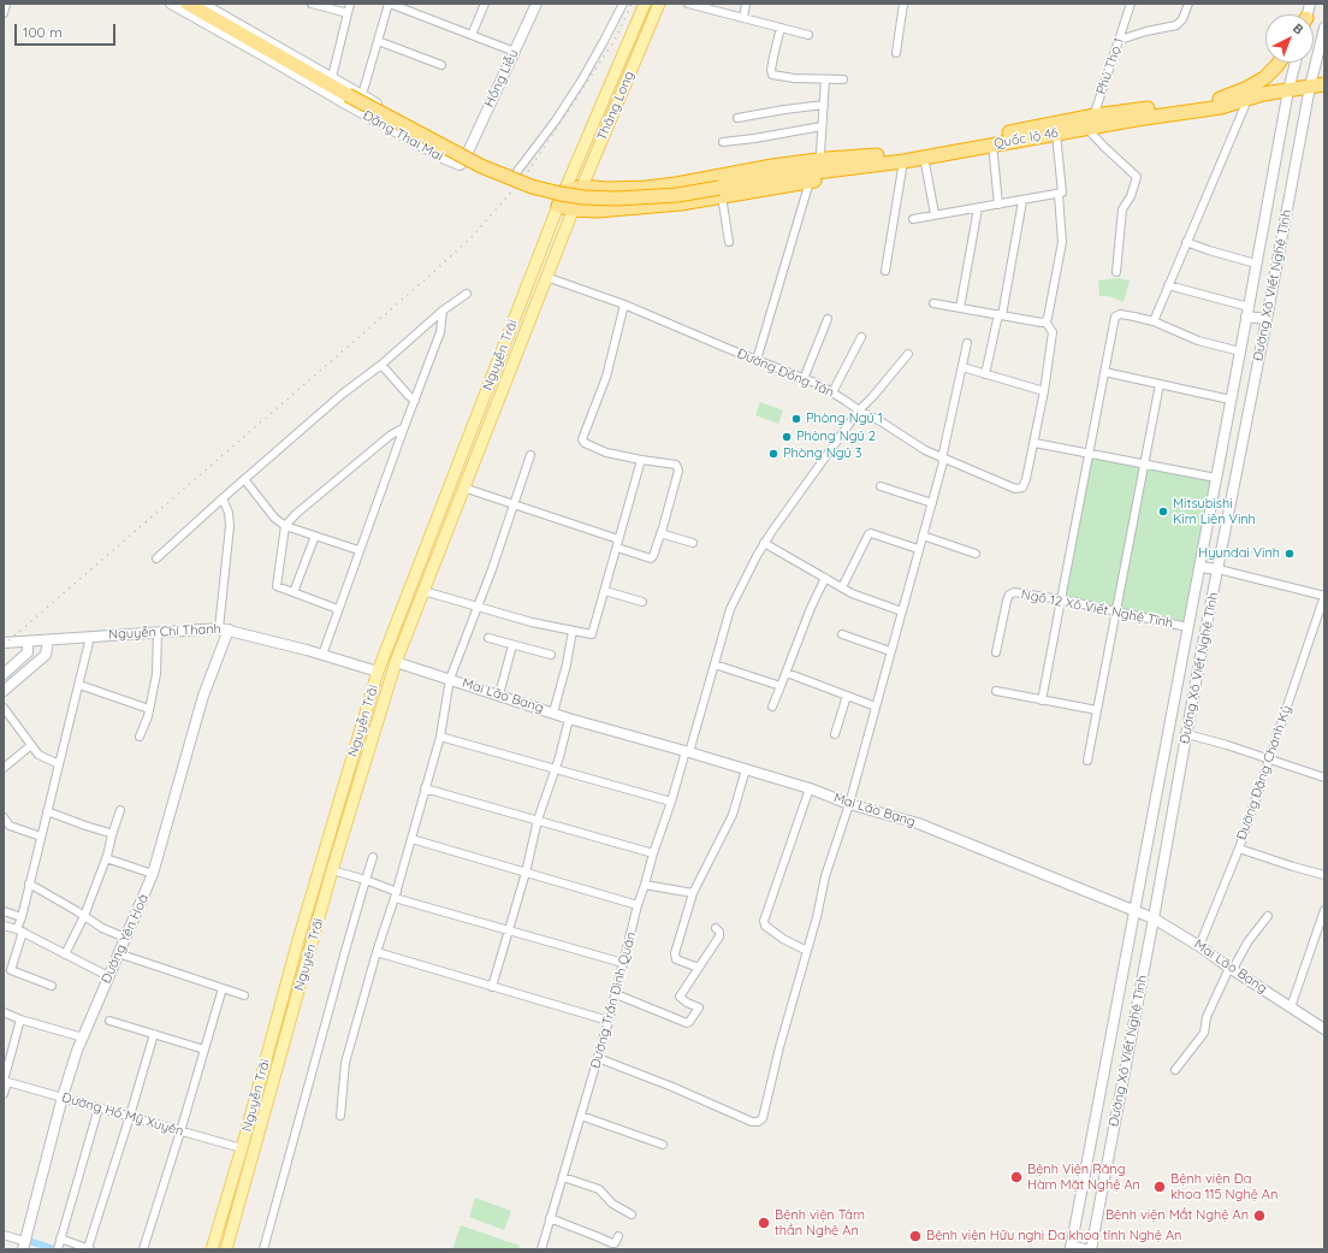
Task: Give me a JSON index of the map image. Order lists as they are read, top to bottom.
{
  "streets": {
    "highway": ["Quốc lộ 46"],
    "main road": ["Thăng Long", "Nguyễn Trãi", "Nguyên Trãi"],
    "street": [
      "Phú Thọ 1",
      "Hồng Liễu",
      "Đặng Thai Mai",
      "Đường Xô Viết Nghệ Tĩnh",
      "Đường Đồng Tân",
      "Ngõ 12 Xô Viết Nghệ Tĩnh",
      "Nguyễn Chí Thanh",
      "Mai Lão Bạng",
      "Đường Đặng Chánh Kỷ",
      "Đường Yên Hoà",
      "Đường Trần Đình Quán",
      "Đường Hồ Mỹ Xuyên"
    ]
  },
  "crossings": [
    ["Phú Thọ 1", "Quốc lộ 46"],
    ["Hồng Liễu", "Đặng Thai Mai"],
    ["Thăng Long", "Nguyễn Trãi"],
    ["Quốc lộ 46", "Đường Xô Viết Nghệ Tĩnh"],
    ["Đường Xô Viết Nghệ Tĩnh", "Ngõ 12 Xô Viết Nghệ Tĩnh"],
    ["Đường Xô Viết Nghệ Tĩnh", "Mai Lão Bạng"],
    ["Nguyễn Trãi", "Đường Đồng Tân"],
    ["Nguyễn Trãi", "Nguyễn Chí Thanh"],
    ["Nguyễn Trãi", "Mai Lão Bạng"],
    ["Nguyễn Trãi", "Nguyên Trãi"],
    ["Nguyễn Trãi", "Đường Hồ Mỹ Xuyên"],
    ["Đường Đồng Tân", "Đường Trần Đình Quán"],
    ["Nguyễn Chí Thanh", "Đường Yên Hoà"],
    ["Mai Lão Bạng", "Đường Đặng Chánh Kỷ"],
    ["Mai Lão Bạng", "Nguyên Trãi"],
    ["Mai Lão Bạng", "Đường Trần Đình Quán"],
    ["Đường Yên Hoà", "Đường Hồ Mỹ Xuyên"]
  ],
  "places": [
    "Phòng Ngủ 1",
    "Phòng Ngủ 2",
    "Phòng Ngủ 3",
    "Mitsubishi Kim Liên Vinh",
    "Hyundai Vinh",
    "Bệnh Viện Răng Hàm Mặt Nghệ An",
    "Bệnh viện Đa khoa 115 Nghệ An",
    "Bệnh viện Mắt Nghệ An",
    "Bệnh viện Tâm thần Nghệ An",
    "Bệnh viện Hữu nghị Đa khoa tỉnh Nghệ An"
  ],
  "scale_bar": "100 m",
  "north": "top right"
}
